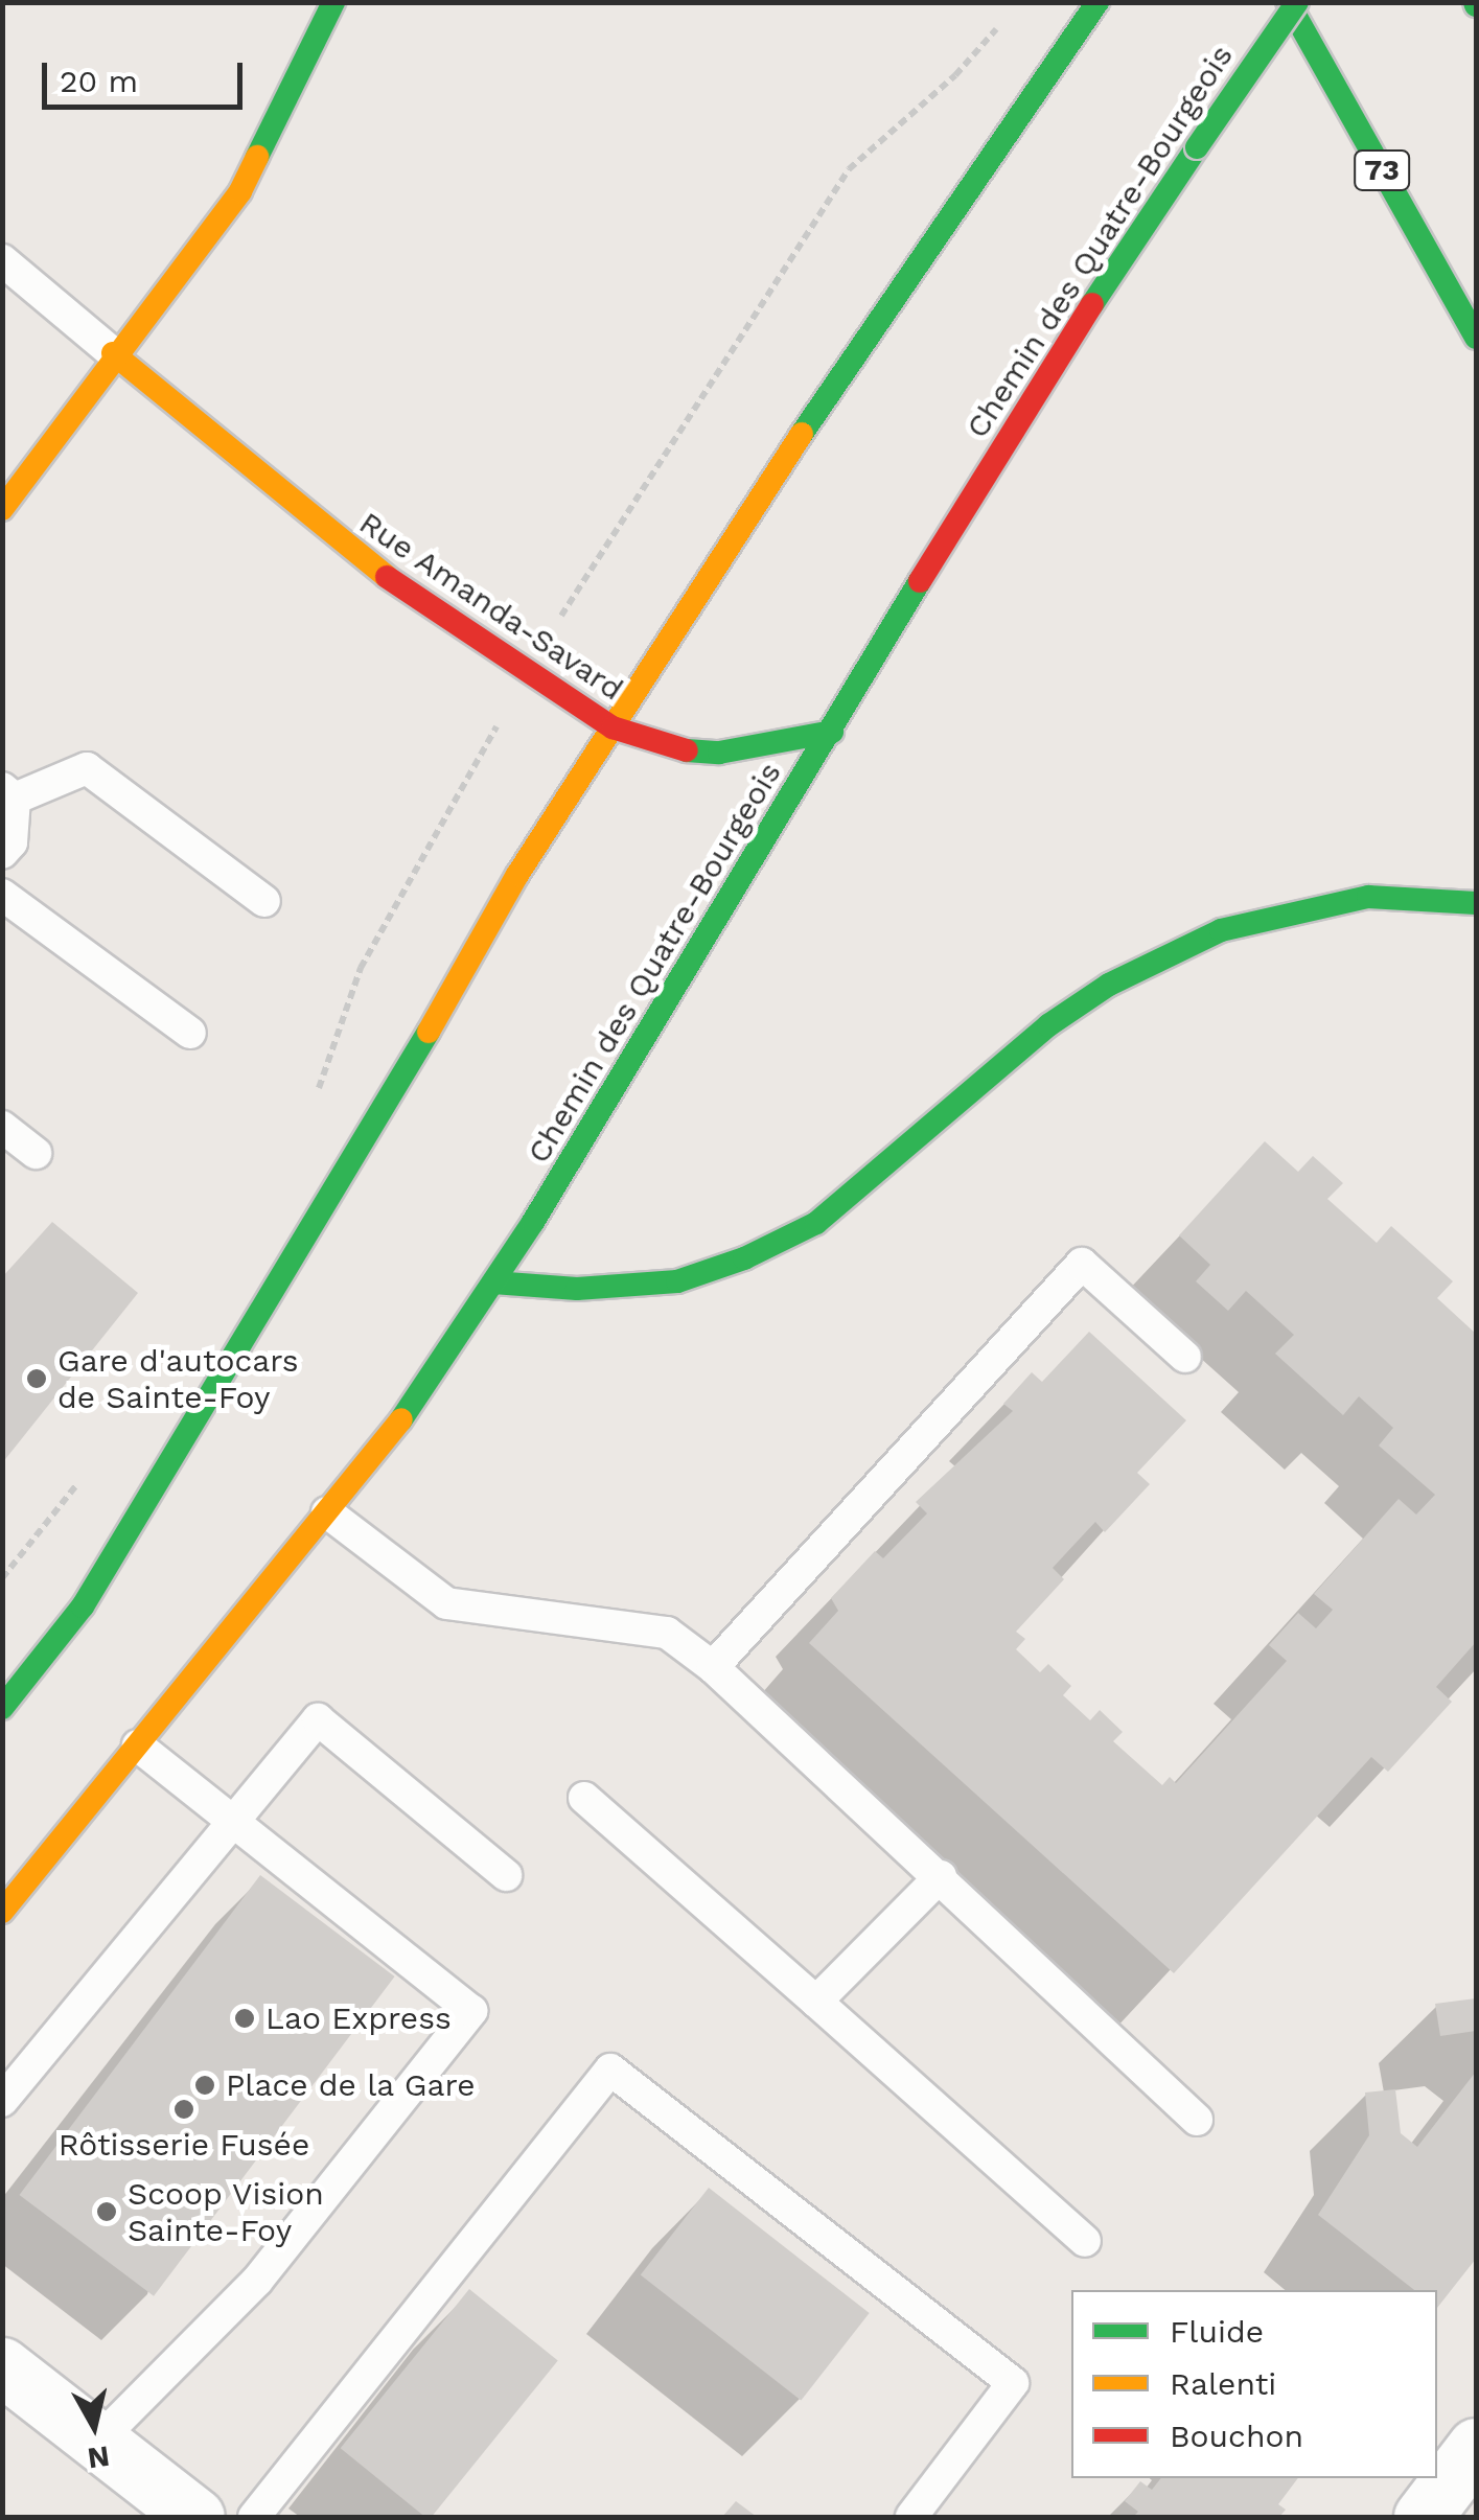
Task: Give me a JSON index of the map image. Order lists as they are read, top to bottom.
{
  "streets": {
    "main road": ["73", "Chemin des Quatre-Bourgeois", "Rue Amanda-Savard"]
  },
  "crossings": [
    ["Chemin des Quatre-Bourgeois", "Rue Amanda-Savard"]
  ],
  "places": [
    "Gare d'autocars de Sainte-Foy",
    "Lao Express",
    "Place de la Gare",
    "Rôtisserie Fusée",
    "Scoop Vision Sainte-Foy"
  ],
  "legend": ["Fluide", "Ralenti", "Bouchon"],
  "scale_bar": "20 m",
  "north": "bottom"
}
